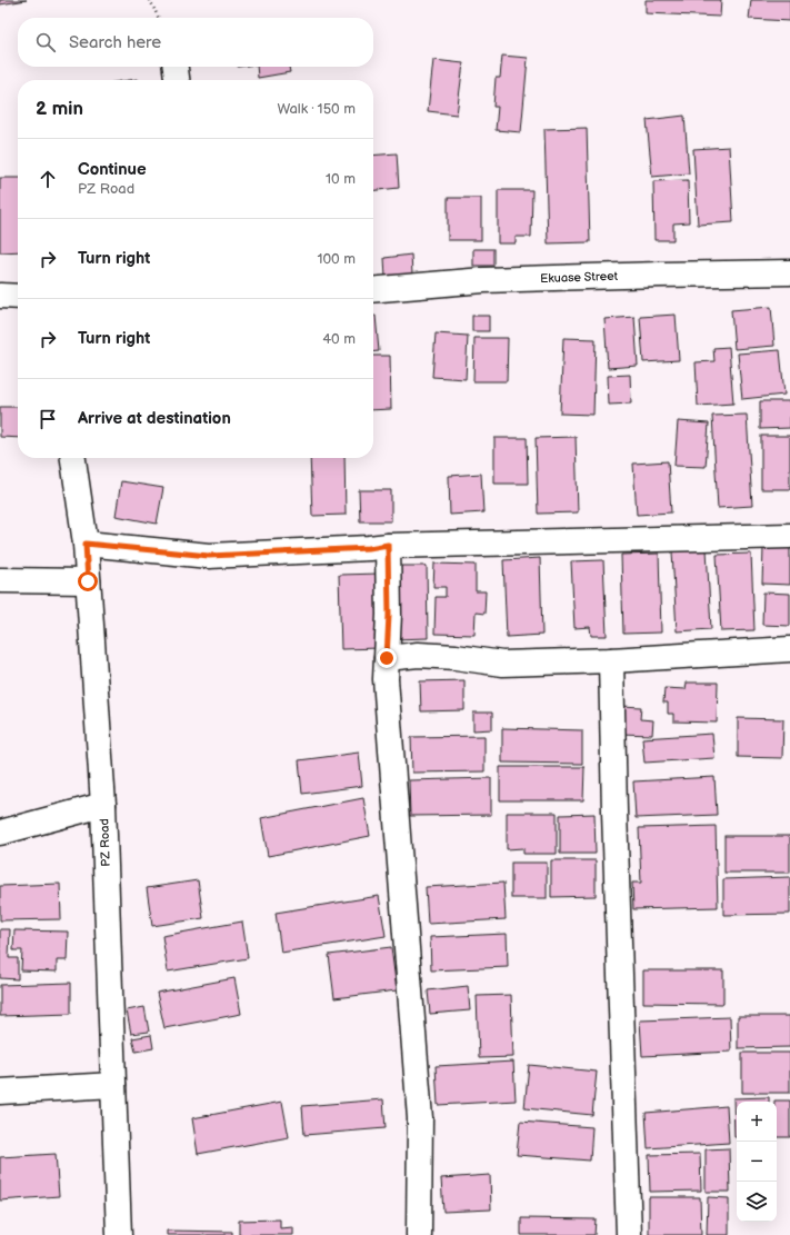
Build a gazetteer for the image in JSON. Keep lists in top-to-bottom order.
{
  "streets": {
    "street": ["Ekuase Street", "PZ Road"]
  },
  "page": {
    "search": "Search here",
    "heading": ["2 min", "Walk · 150 m"],
    "list": [
      ["Continue", "PZ Road", "10 m"],
      ["Turn right", "100 m"],
      ["Turn right", "40 m"],
      "Arrive at destination"
    ],
    "map_buttons": ["+", "−"]
  }
}
